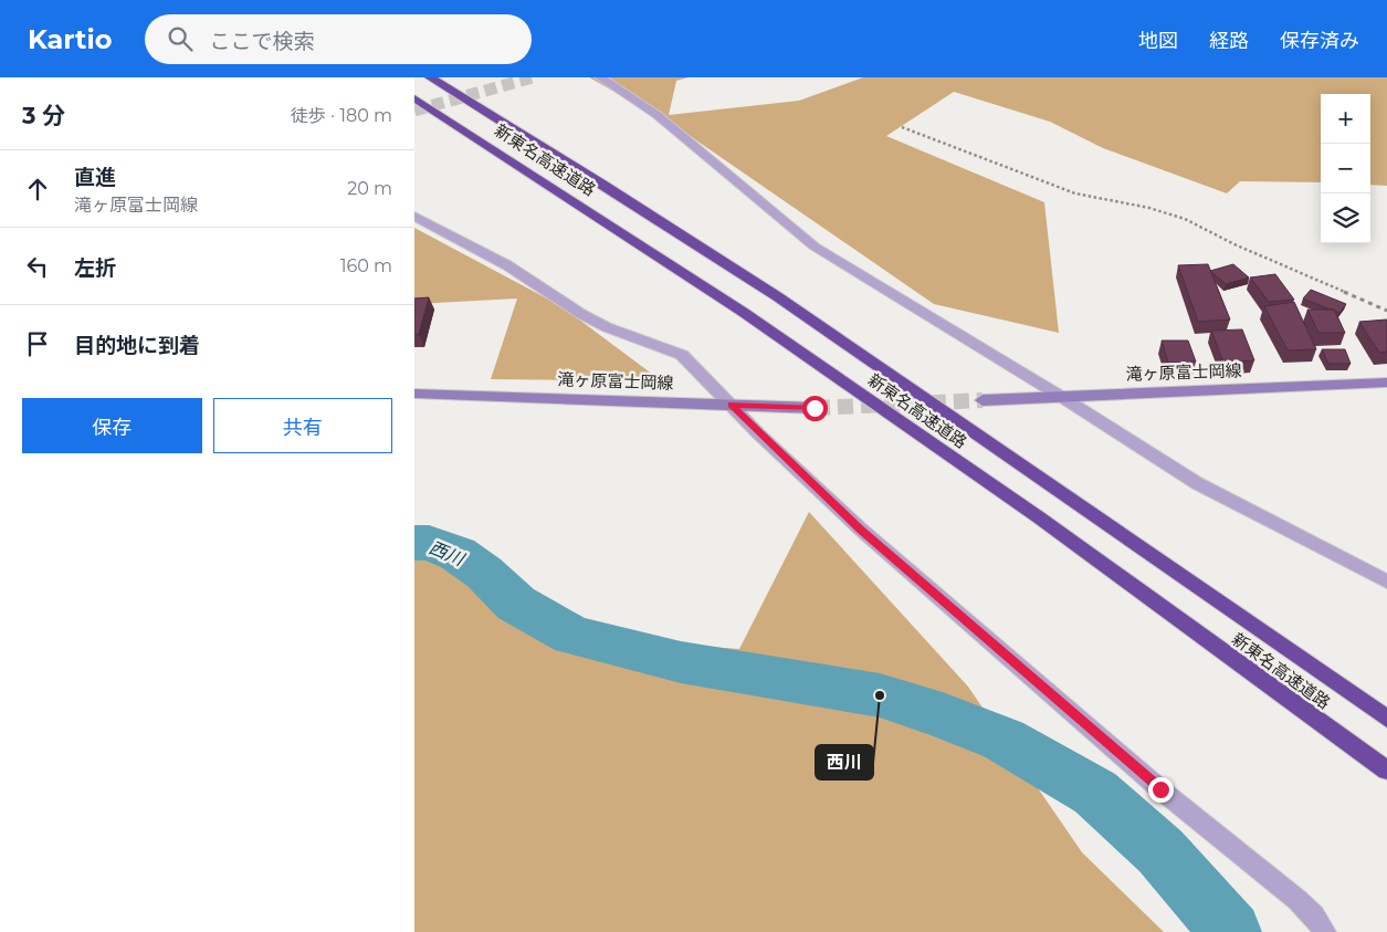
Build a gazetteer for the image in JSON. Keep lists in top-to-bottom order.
{
  "streets": {
    "highway": ["新東名高速道路"],
    "main road": ["滝ヶ原富士岡線"]
  },
  "water": ["西川"],
  "places": ["西川"],
  "page": {
    "header": "Kartio",
    "search": "ここで検索",
    "nav": ["地図", "経路", "保存済み"],
    "heading": ["3 分", "徒歩 · 180 m"],
    "map_buttons": ["+", "−"],
    "list": [
      ["直進", "滝ヶ原富士岡線", "20 m"],
      ["左折", "160 m"],
      "目的地に到着"
    ],
    "buttons": ["保存", "共有"]
  }
}
